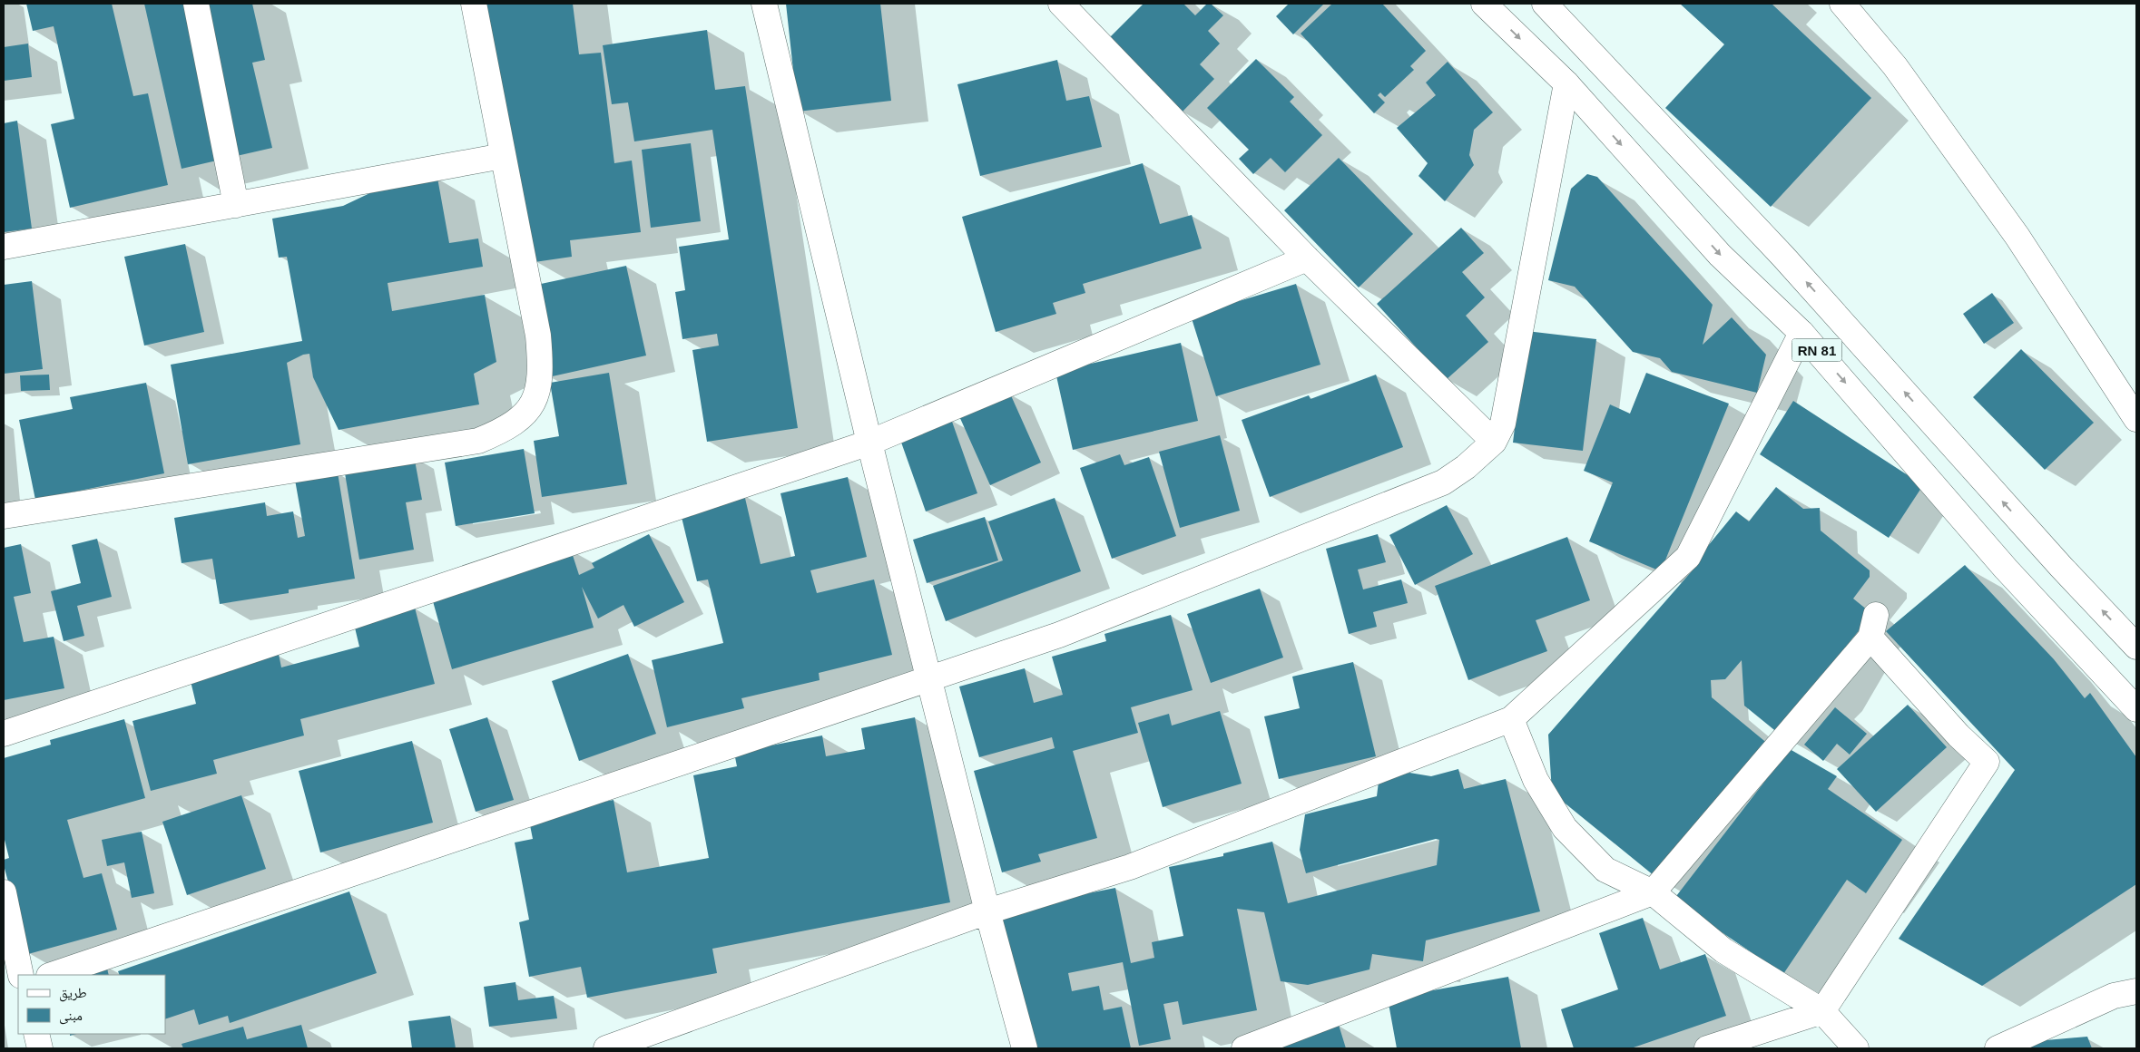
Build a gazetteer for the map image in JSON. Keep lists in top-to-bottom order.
{
  "streets": {
    "main road": ["RN 81"]
  },
  "legend": ["طريق", "مبنى"]
}
